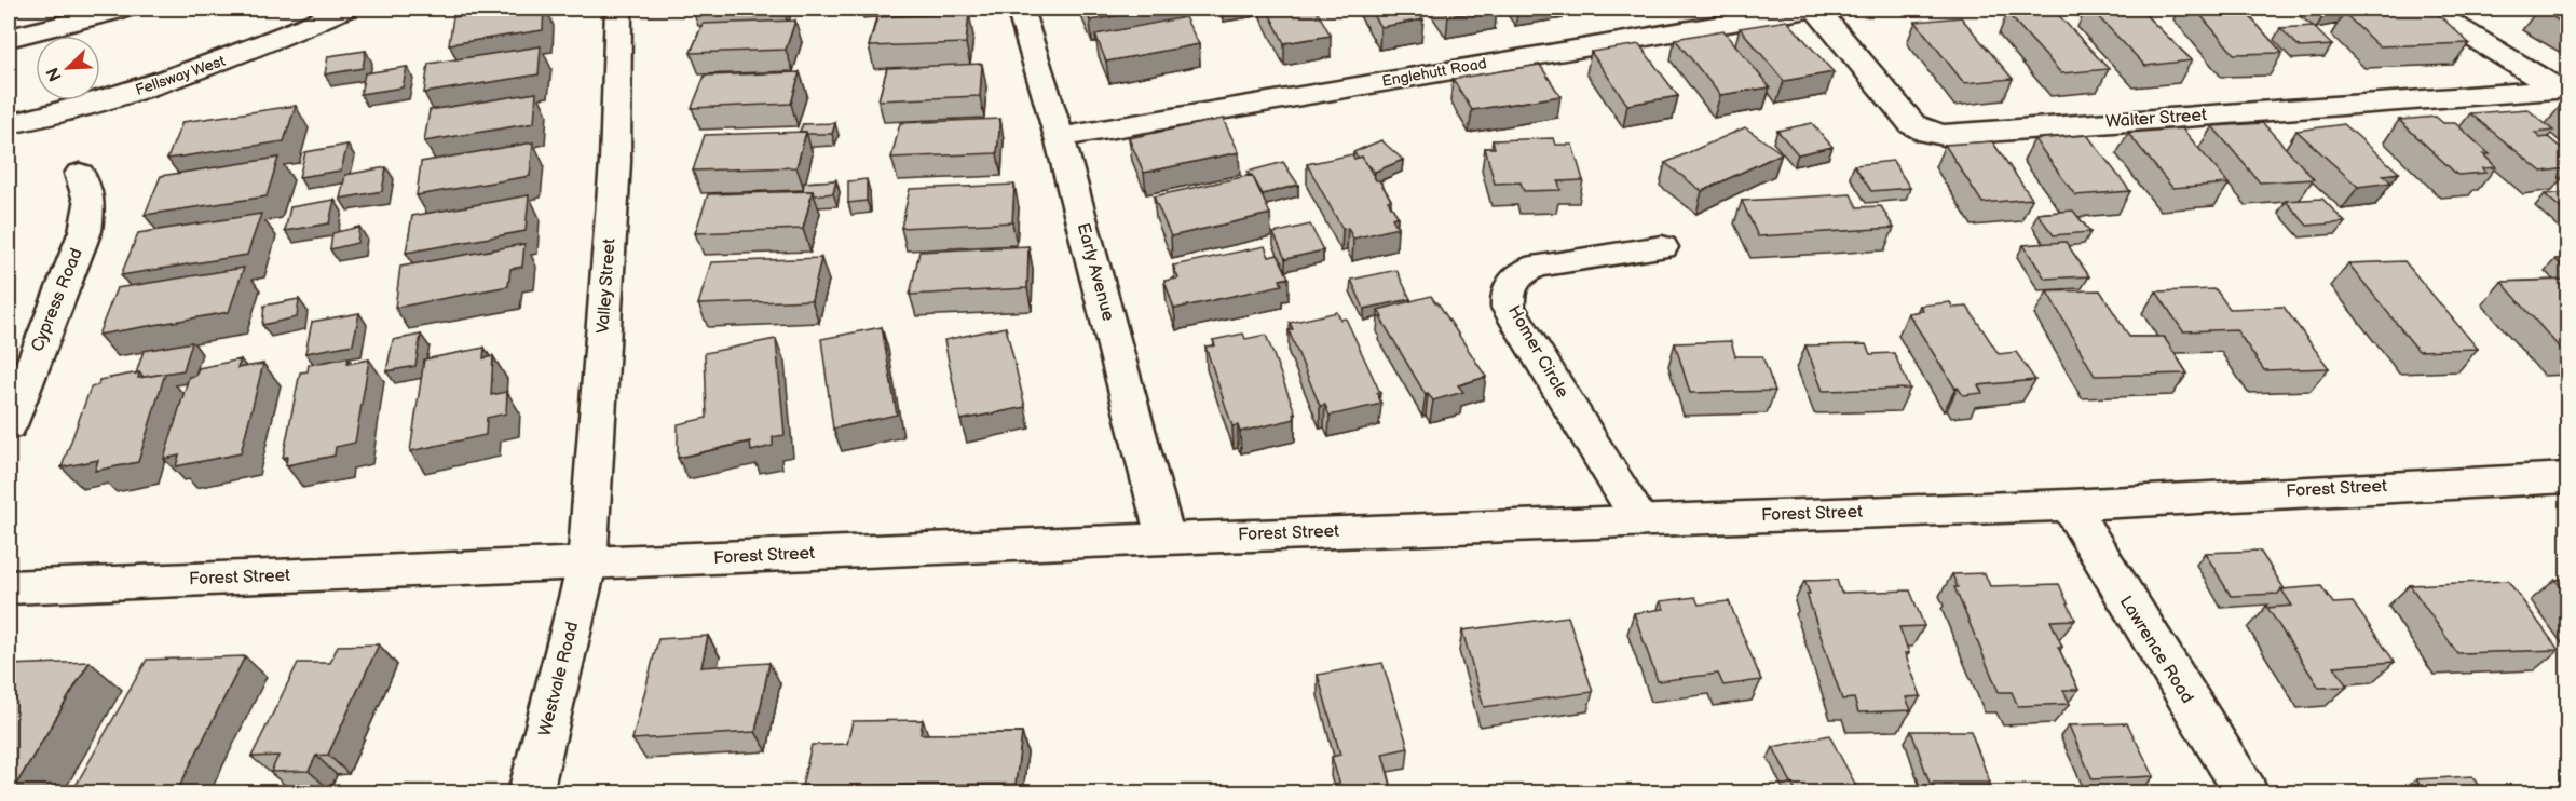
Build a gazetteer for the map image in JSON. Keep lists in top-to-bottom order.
{
  "streets": {
    "main road": [
      "Englehutt Road",
      "Fellsway West",
      "Walter Street",
      "Early Avenue",
      "Valley Street",
      "Cypress Road",
      "Homer Circle",
      "Forest Street",
      "Lawrence Road",
      "Westvale Road"
    ]
  },
  "crossings": [
    ["Englehutt Road", "Early Avenue"],
    ["Early Avenue", "Forest Street"],
    ["Valley Street", "Forest Street"],
    ["Valley Street", "Westvale Road"],
    ["Homer Circle", "Forest Street"],
    ["Forest Street", "Lawrence Road"],
    ["Forest Street", "Westvale Road"]
  ],
  "north": "bottom left"
}
